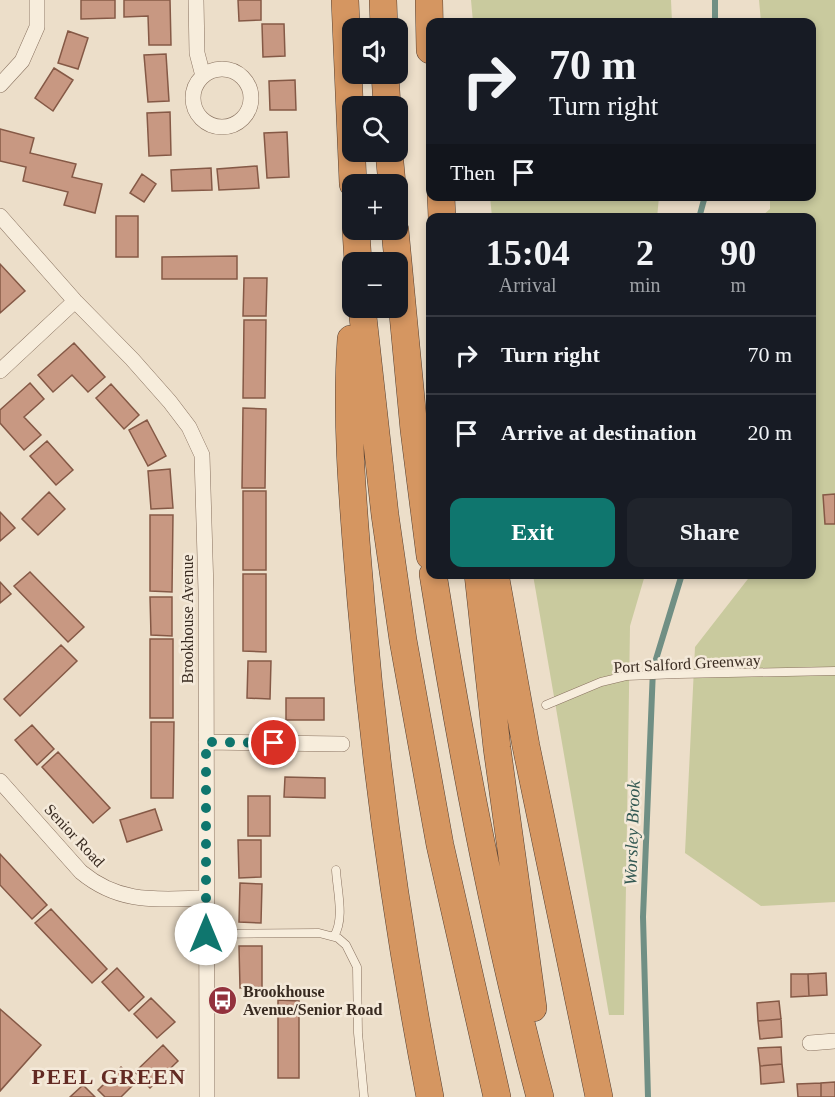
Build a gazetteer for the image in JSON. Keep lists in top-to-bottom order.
{
  "streets": {
    "street": ["Brookhouse Avenue", "Senior Road"],
    "lane": ["Port Salford Greenway"]
  },
  "crossings": [
    ["Brookhouse Avenue", "Senior Road"]
  ],
  "districts": ["PEEL GREEN"],
  "water": ["Worsley Brook"],
  "places": {
    "bus stop": ["Brookhouse Avenue/Senior Road"]
  },
  "page": {
    "map_buttons": ["+", "−"],
    "turn": ["70 m", "Turn right"],
    "then": "Then",
    "eta": [
      "15:04",
      "Arrival",
      "2",
      "min",
      "90",
      "m"
    ],
    "list": [
      {
        "name": "Turn right",
        "value": "70 m"
      },
      {
        "name": "Arrive at destination",
        "value": "20 m"
      }
    ],
    "buttons": ["Exit", "Share"]
  }
}
